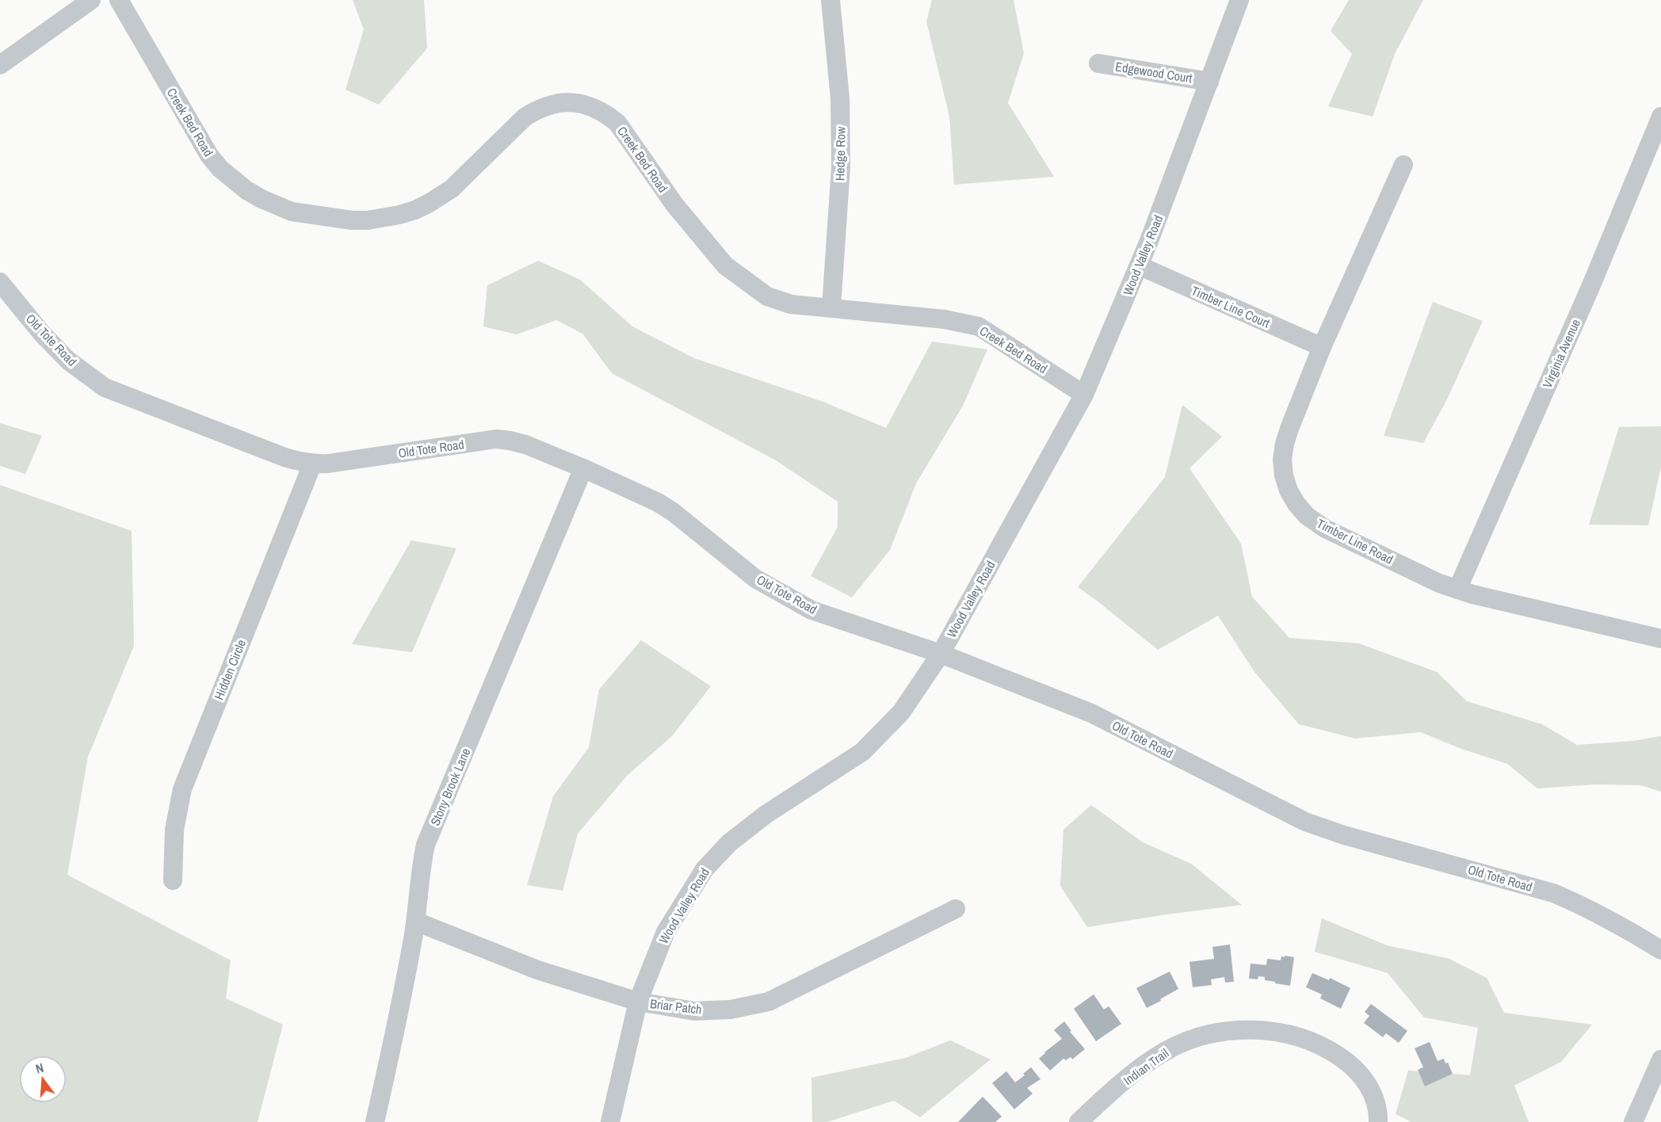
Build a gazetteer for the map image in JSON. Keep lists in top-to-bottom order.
{
  "streets": {
    "street": [
      "Edgewood Court",
      "Creek Bed Road",
      "Hedge Row",
      "Wood Valley Road",
      "Timber Line Court",
      "Old Tote Road",
      "Virginia Avenue",
      "Timber Line Road",
      "Hidden Circle",
      "Stony Brook Lane",
      "Briar Patch",
      "Indian Trail"
    ]
  },
  "crossings": [
    ["Edgewood Court", "Wood Valley Road"],
    ["Creek Bed Road", "Hedge Row"],
    ["Creek Bed Road", "Wood Valley Road"],
    ["Wood Valley Road", "Timber Line Court"],
    ["Wood Valley Road", "Old Tote Road"],
    ["Wood Valley Road", "Briar Patch"],
    ["Timber Line Court", "Timber Line Road"],
    ["Old Tote Road", "Hidden Circle"],
    ["Old Tote Road", "Stony Brook Lane"],
    ["Virginia Avenue", "Timber Line Road"],
    ["Stony Brook Lane", "Briar Patch"]
  ],
  "north": "top"
}
